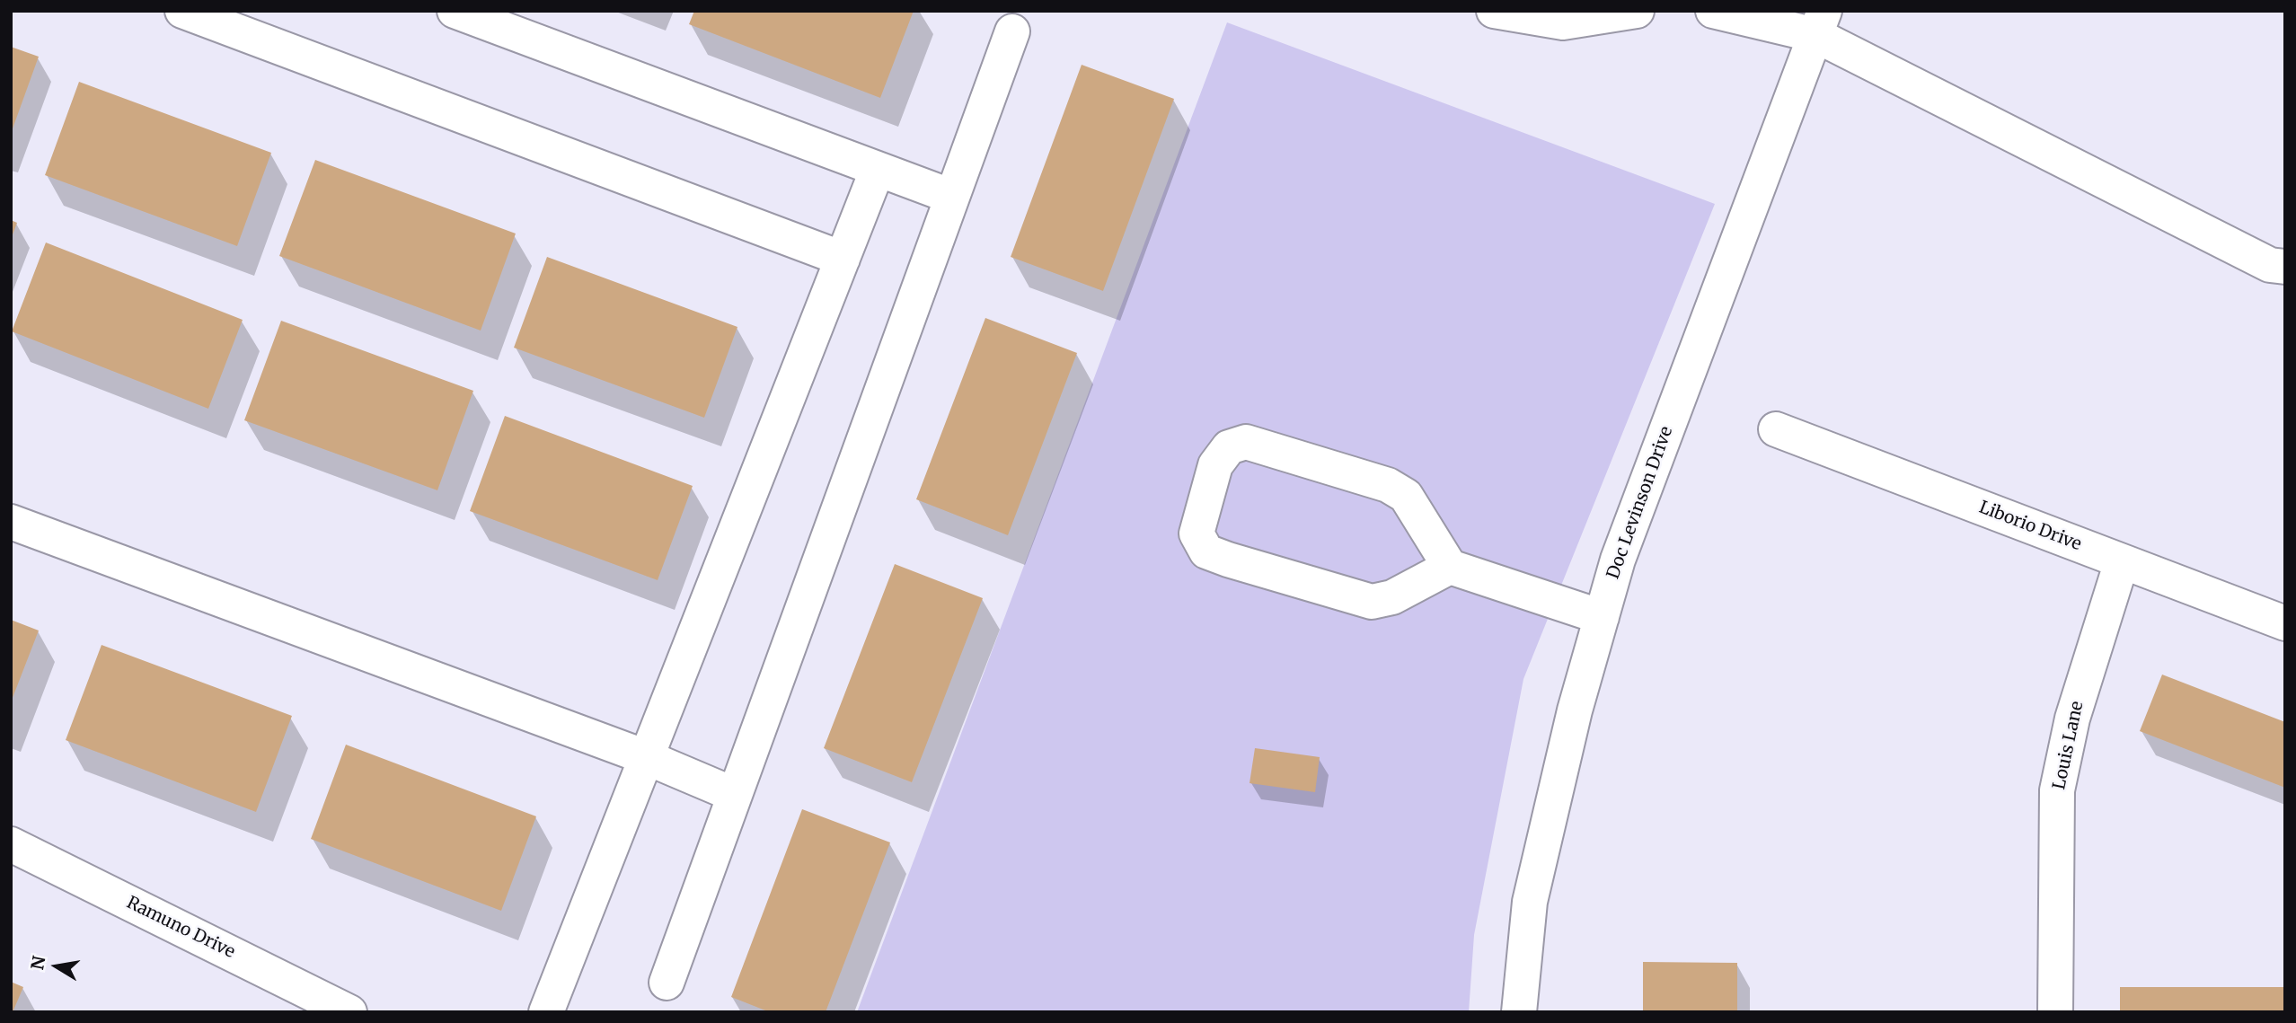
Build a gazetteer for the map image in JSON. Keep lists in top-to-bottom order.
{
  "streets": {
    "street": [
      "Doc Levinson Drive",
      "Liborio Drive",
      "Louis Lane",
      "Ramuno Drive"
    ]
  },
  "crossings": [
    ["Liborio Drive", "Louis Lane"]
  ],
  "north": "left"
}
